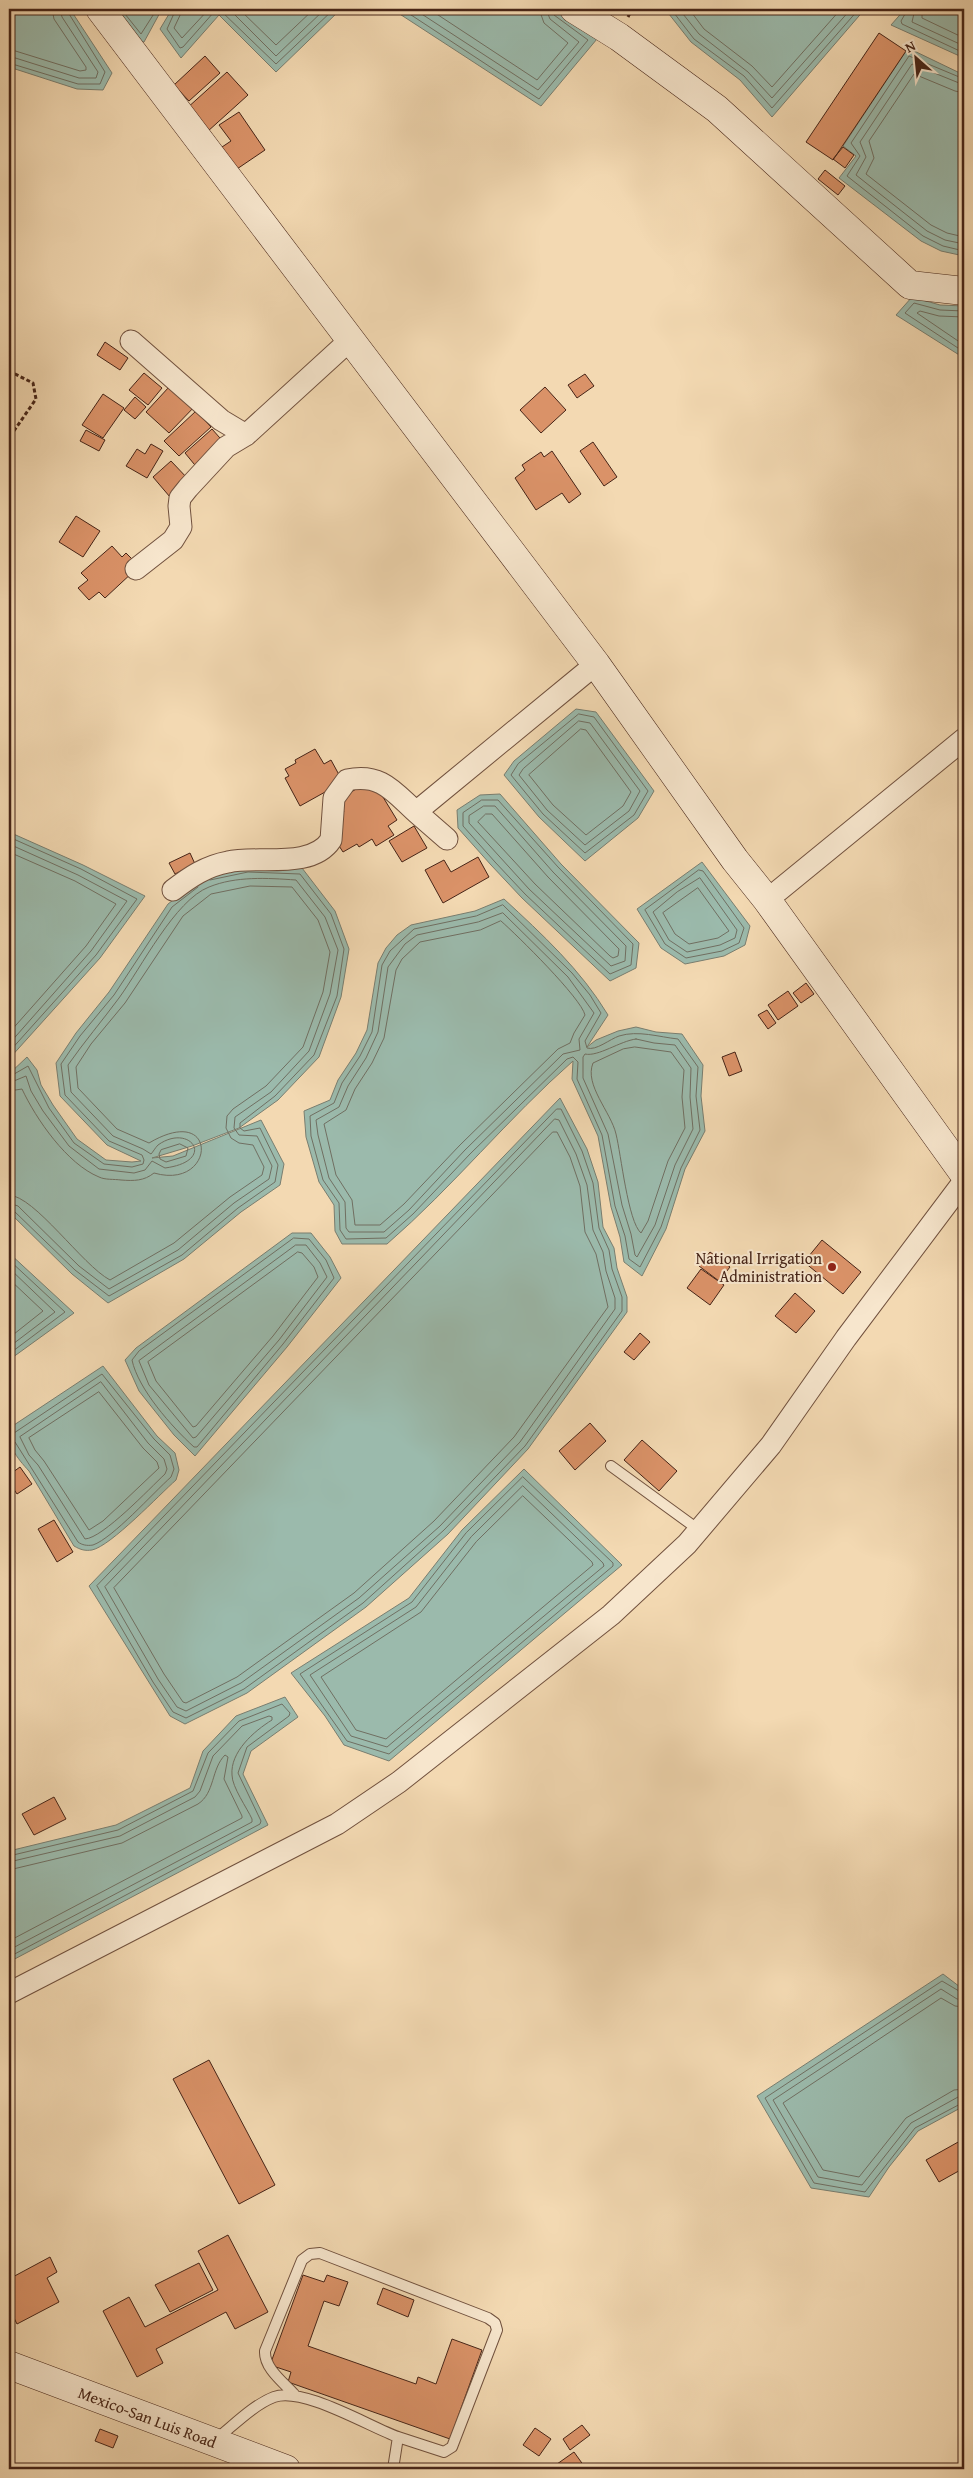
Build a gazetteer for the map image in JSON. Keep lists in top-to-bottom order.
{
  "streets": {
    "street": ["Mexico-San Luis Road"]
  },
  "places": ["National Irrigation Administration"],
  "north": "top left"
}
